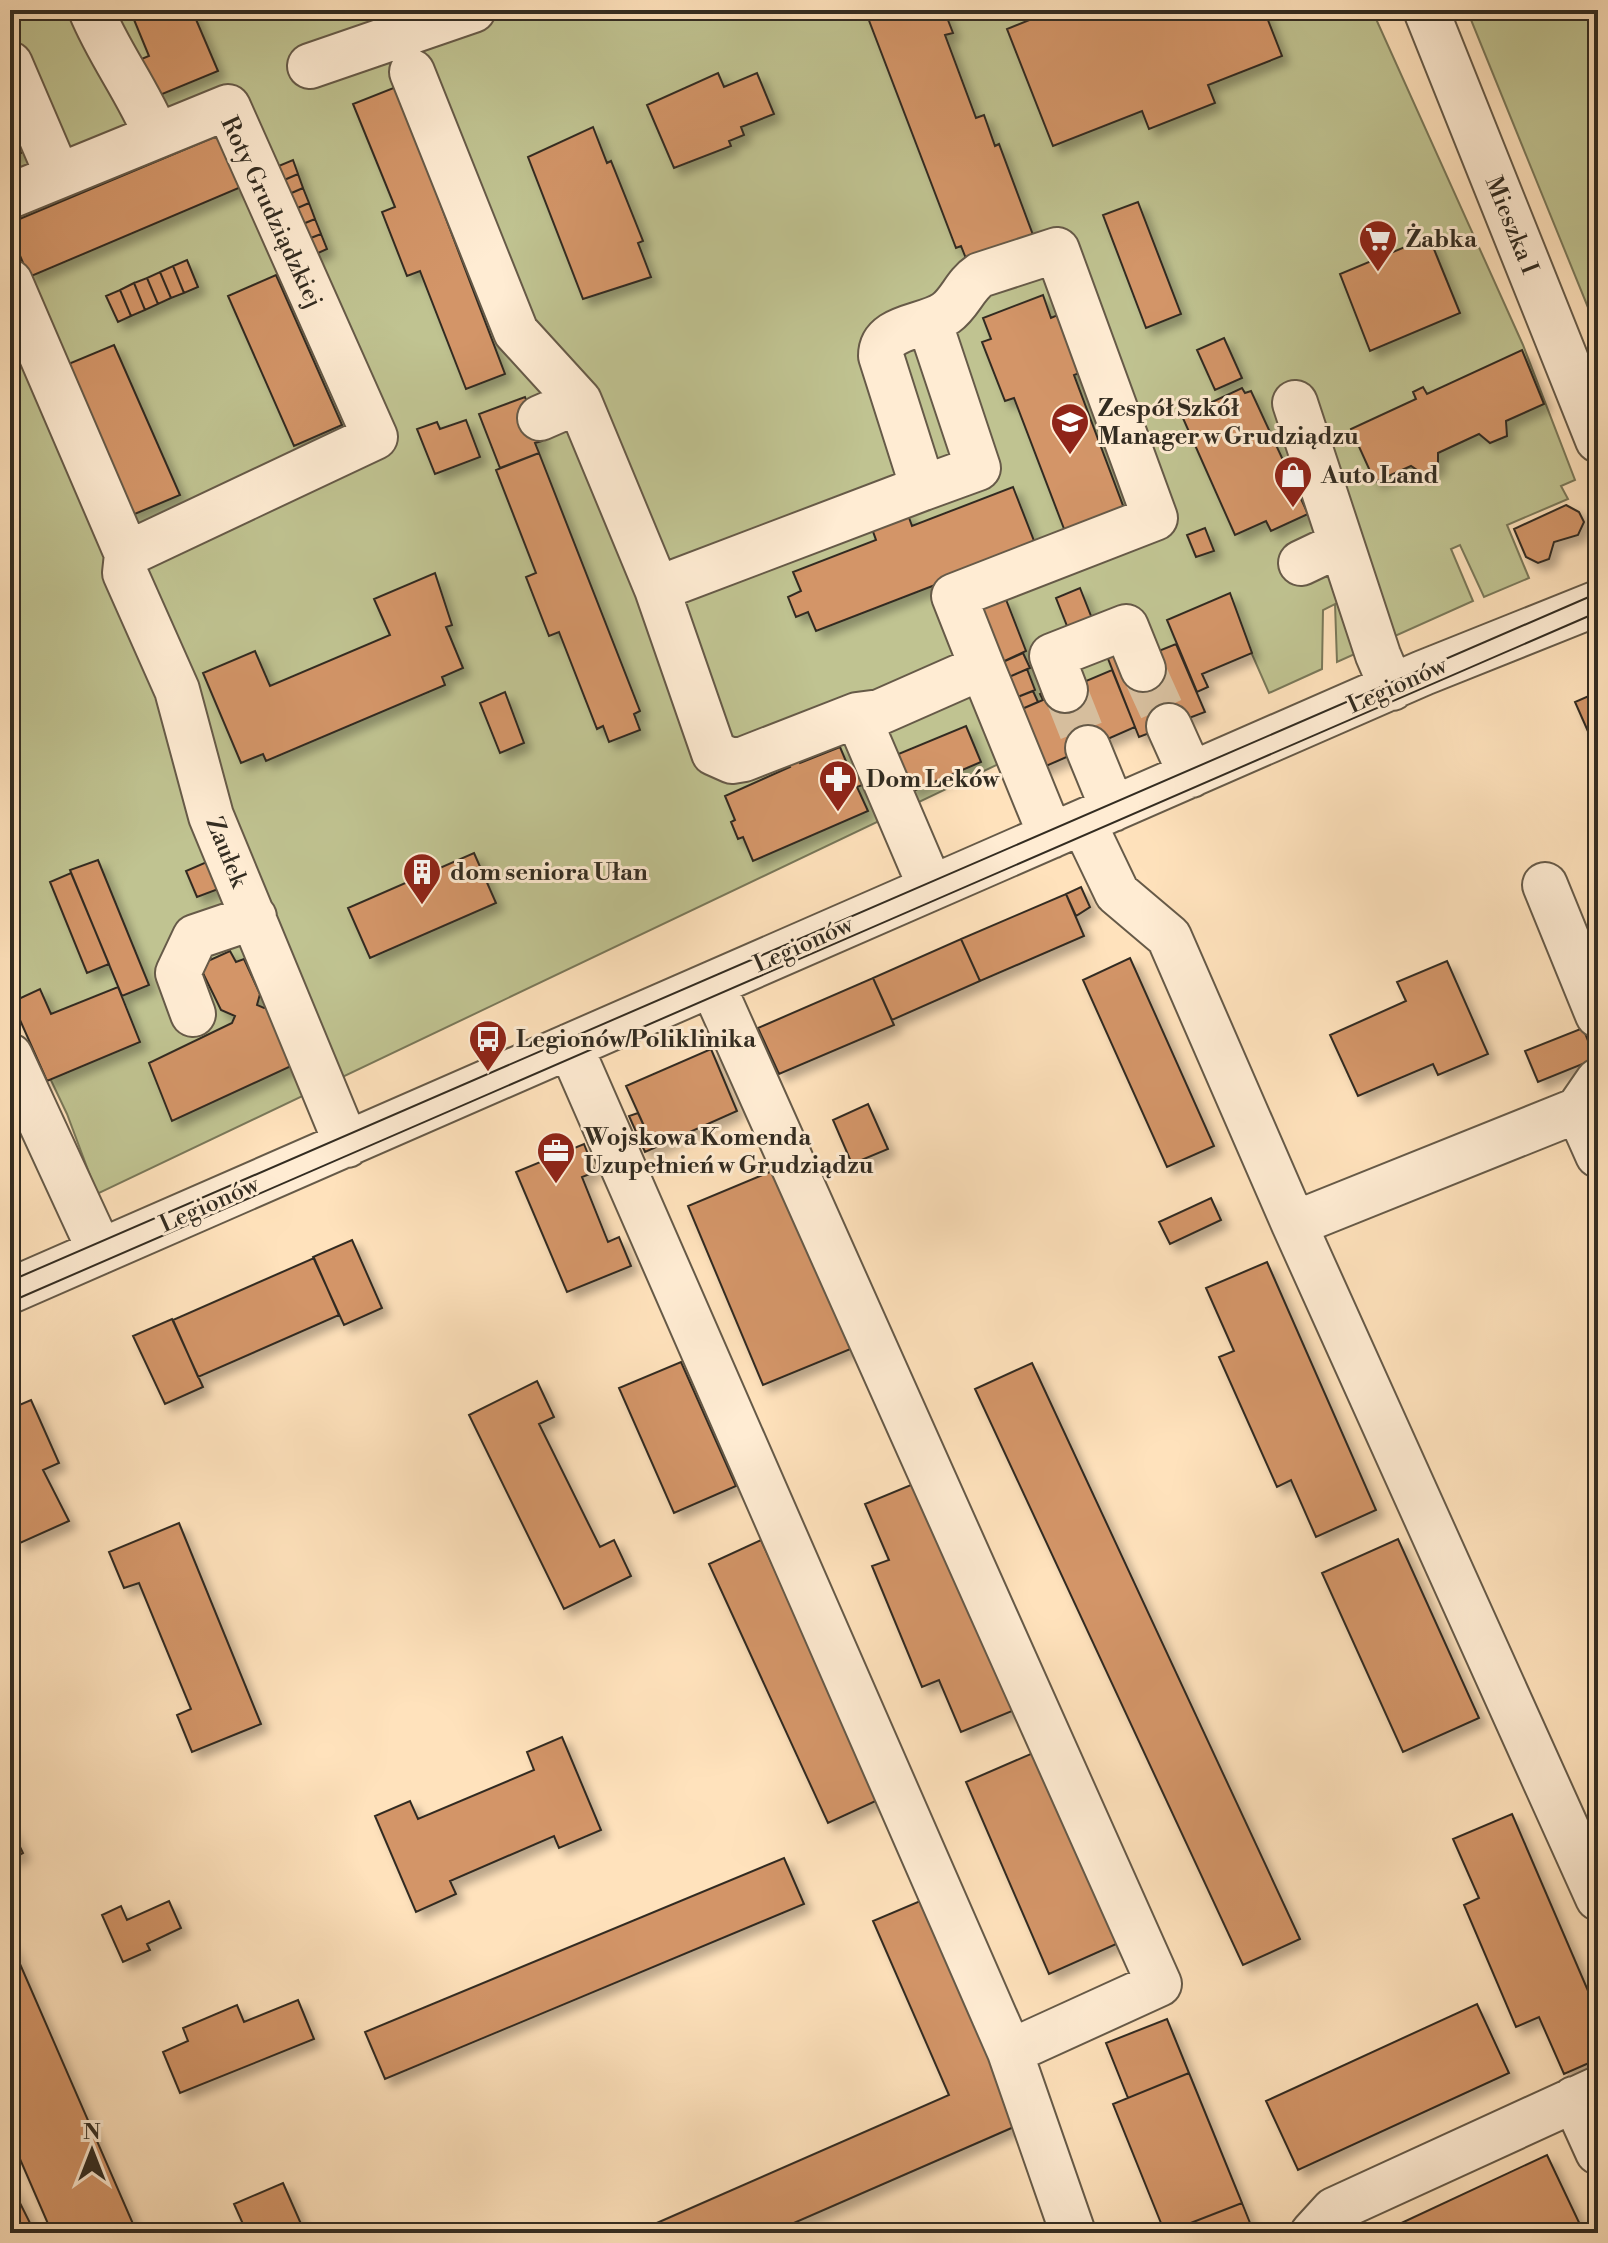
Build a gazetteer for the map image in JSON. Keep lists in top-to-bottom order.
{
  "streets": {
    "street": [
      "Roty Grudziądzkiej",
      "Mieszka I",
      "Legionów",
      "Zaułek"
    ]
  },
  "crossings": [
    ["Roty Grudziądzkiej", "Zaułek"],
    ["Legionów", "Zaułek"]
  ],
  "places": {
    "supermarket": ["Żabka"],
    "school or university": ["Zespół Szkół Manager w Grudziądzu"],
    "shop": ["Auto Land"],
    "pharmacy": ["Dom Leków"],
    "building": ["dom seniora Ułan"],
    "bus stop": ["Legionów/Poliklinika"],
    "office": ["Wojskowa Komenda Uzupełnień w Grudziądzu"]
  },
  "north": "top"
}
